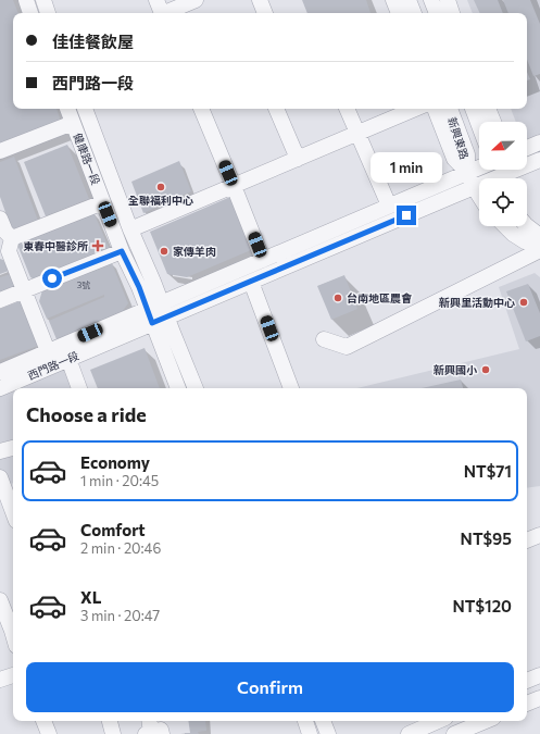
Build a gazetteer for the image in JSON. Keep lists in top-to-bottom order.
{
  "streets": {
    "street": ["新興東路", "健康路一段", "西門路一段"]
  },
  "crossings": [
    ["新興東路", "西門路一段"],
    ["健康路一段", "西門路一段"]
  ],
  "places": {
    "other": [
      "全聯福利中心",
      "家傳羊肉",
      "台南地區農會",
      "新興里活動中心",
      "新興國小"
    ],
    "health": ["東春中醫診所"]
  },
  "house_numbers": ["3號"],
  "north": "left",
  "page": {
    "banner": ["佳佳餐飲屋", "西門路一段"],
    "bubble": "1 min",
    "heading": "Choose a ride",
    "list": [
      {
        "name": "Economy",
        "note": "1 min · 20:45",
        "value": "NT$71"
      },
      {
        "name": "Comfort",
        "note": "2 min · 20:46",
        "value": "NT$95"
      },
      {
        "name": "XL",
        "note": "3 min · 20:47",
        "value": "NT$120"
      }
    ],
    "buttons": "Confirm"
  }
}
